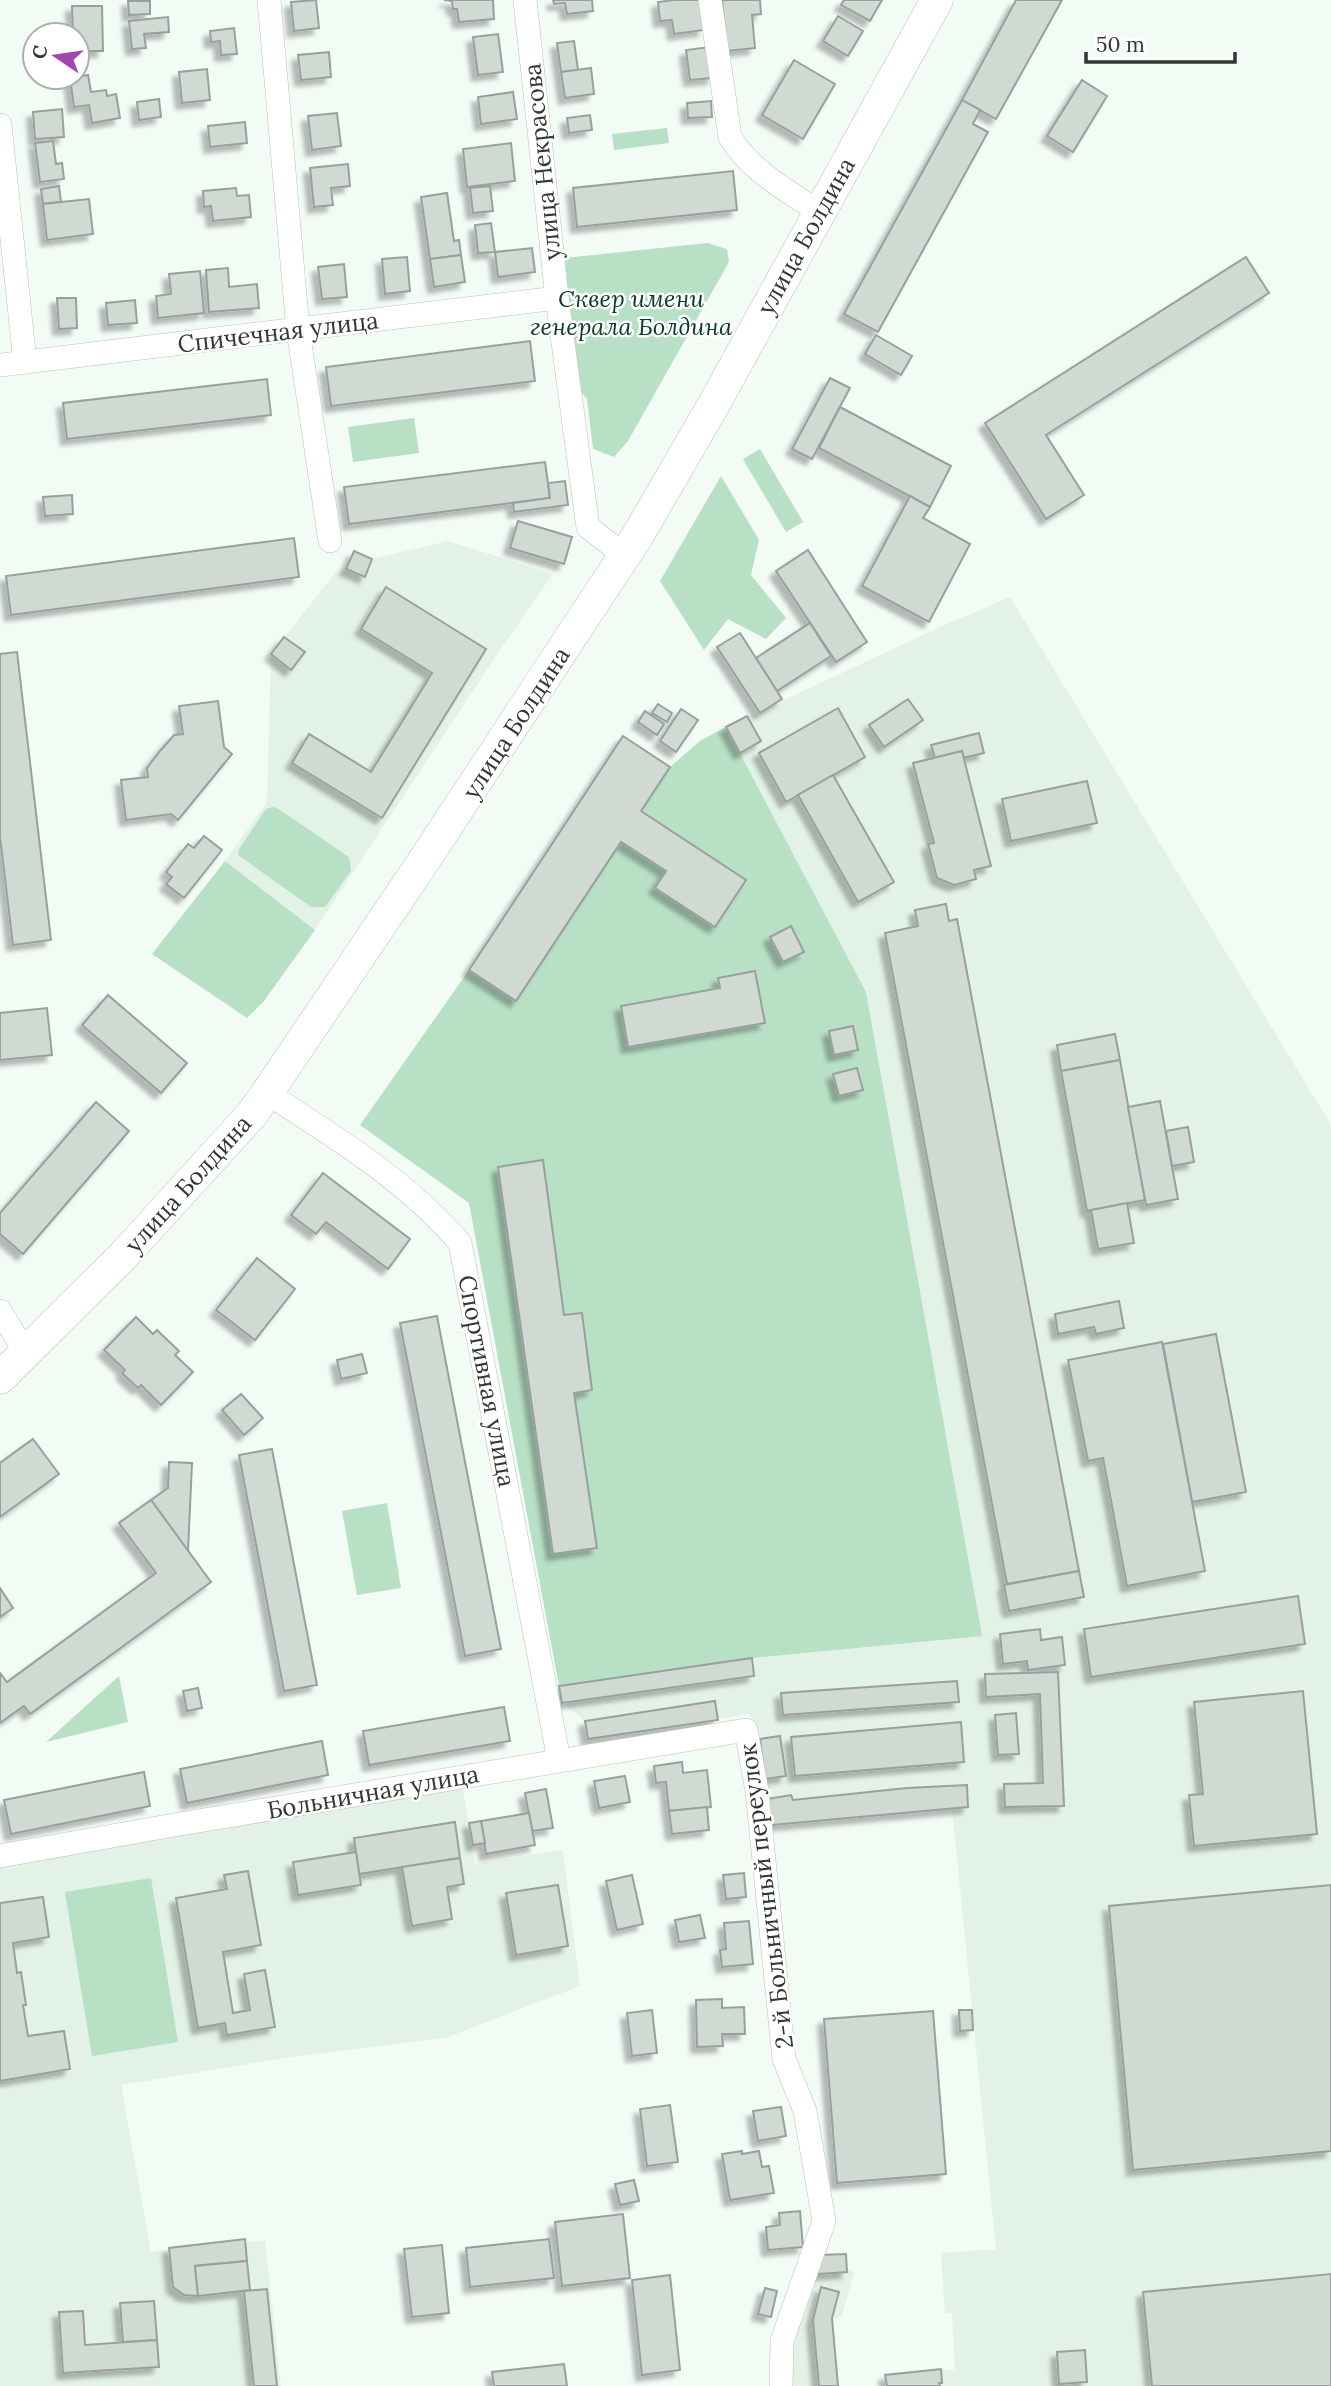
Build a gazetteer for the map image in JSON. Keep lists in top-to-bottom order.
{
  "streets": {
    "main road": ["улица Болдина"],
    "street": [
      "улица Некрасова",
      "Спичечная улица",
      "Спортивная улица",
      "Больничная улица",
      "2-й Больничный переулок"
    ]
  },
  "crossings": [
    ["улица Некрасова", "улица Болдина"],
    ["улица Некрасова", "Спичечная улица"],
    ["улица Болдина", "Спортивная улица"],
    ["Спортивная улица", "Больничная улица"],
    ["Больничная улица", "2-й Больничный переулок"]
  ],
  "parks": ["Сквер имени генерала Болдина"],
  "scale_bar": "50 m",
  "north": "left"
}
